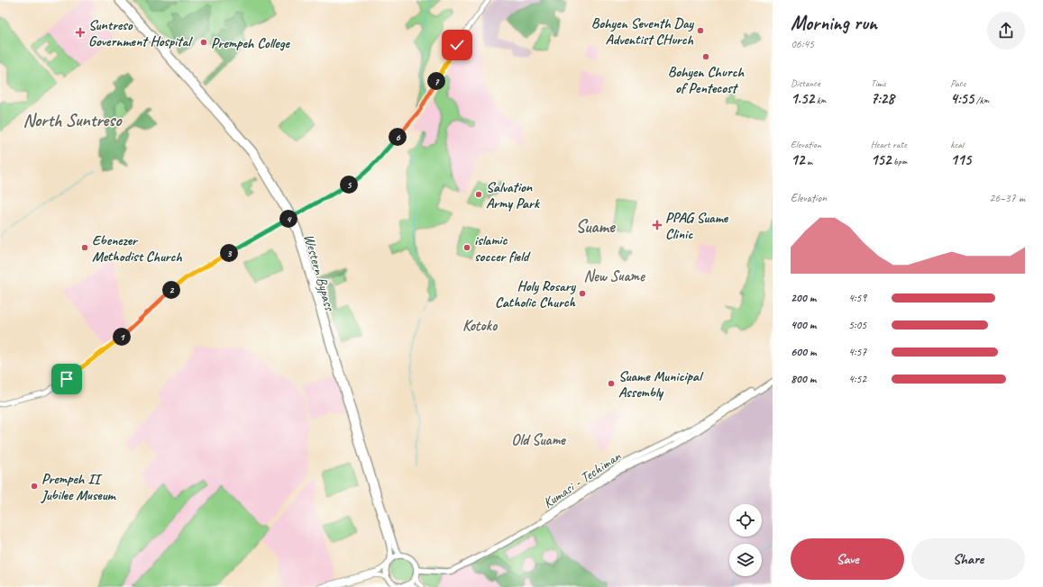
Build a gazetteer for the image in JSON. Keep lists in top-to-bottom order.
{
  "streets": {
    "highway": ["Western Bypass", "Kumasi - Techiman"]
  },
  "districts": [
    "North Suntreso",
    "Suame",
    "New Suame",
    "Kotoko",
    "Old Suame"
  ],
  "places": {
    "other": [
      "Bohyen Seventh Day Adventist CHurch",
      "Prempeh College",
      "Bohyen Church of Pentecost",
      "Salvation Army Park",
      "Ebenezer Methodist Church",
      "islamic soccer field",
      "Holy Rosary Catholic Church",
      "Suame Municipal Assembly",
      "Prempeh II Jubilee Museum"
    ],
    "health": ["Suntreso Government Hospital", "PPAG Suame Clinic"]
  },
  "page": {
    "heading": ["Morning run", "06:45"],
    "stats": [
      ["Distance", "1.52 km"],
      ["Time", "7:28"],
      ["Pace", "4:55 /km"],
      ["Elevation", "12 m"],
      ["Heart rate", "152 bpm"],
      ["kcal", "115"]
    ],
    "pins": [
      "7",
      "6",
      "5",
      "4",
      "3",
      "2",
      "1"
    ],
    "chart": ["Elevation", "26–37 m"],
    "list": [
      {
        "name": "200 m",
        "note": "4:59"
      },
      {
        "name": "400 m",
        "note": "5:05"
      },
      {
        "name": "600 m",
        "note": "4:57"
      },
      {
        "name": "800 m",
        "note": "4:52"
      }
    ],
    "buttons": ["Save", "Share"]
  }
}
